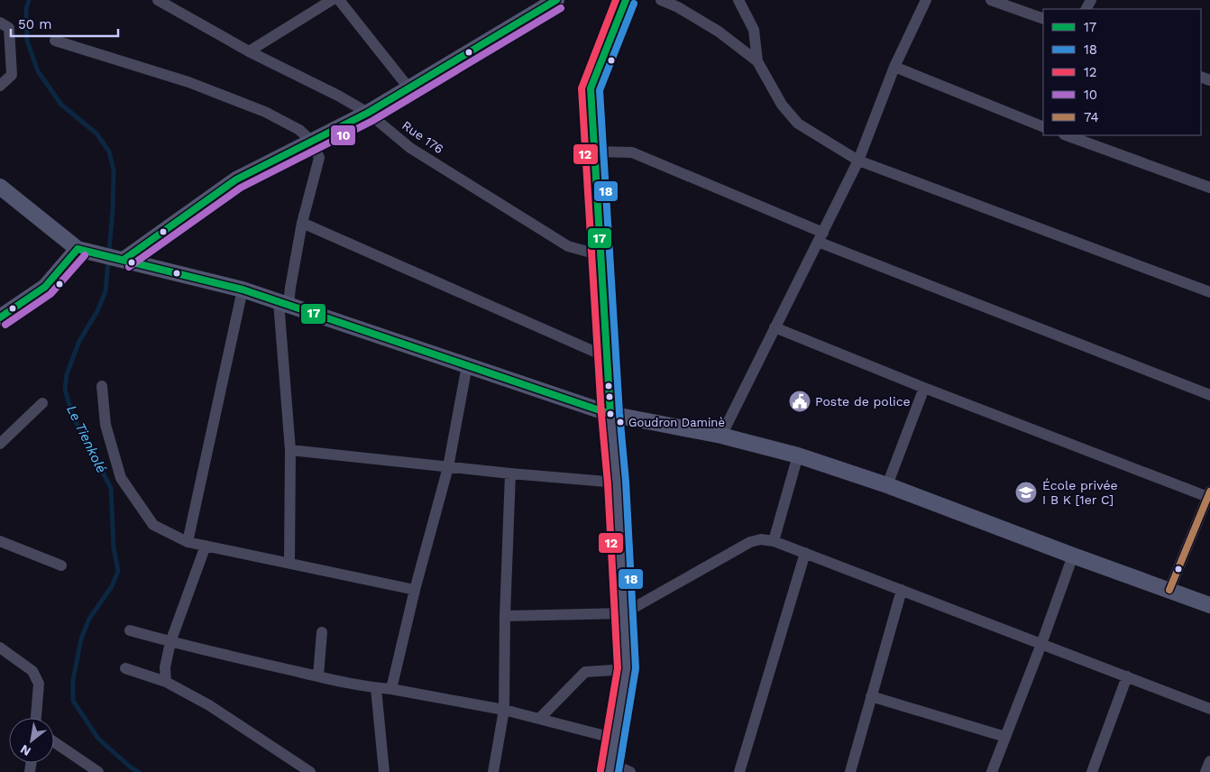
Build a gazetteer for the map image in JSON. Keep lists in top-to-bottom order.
{
  "streets": {
    "street": ["Rue 176"]
  },
  "water": ["Le Tienkolé"],
  "places": {
    "public building": ["Poste de police"],
    "other": ["Goudron Daminè"],
    "school or university": ["École privée I B K [1er C]"]
  },
  "lines": [
    "transit line 17",
    "transit line 12",
    "transit line 18",
    "transit line 10",
    "transit line 74"
  ],
  "legend": [
    "17",
    "18",
    "12",
    "10",
    "74"
  ],
  "scale_bar": "50 m",
  "north": "bottom left"
}
